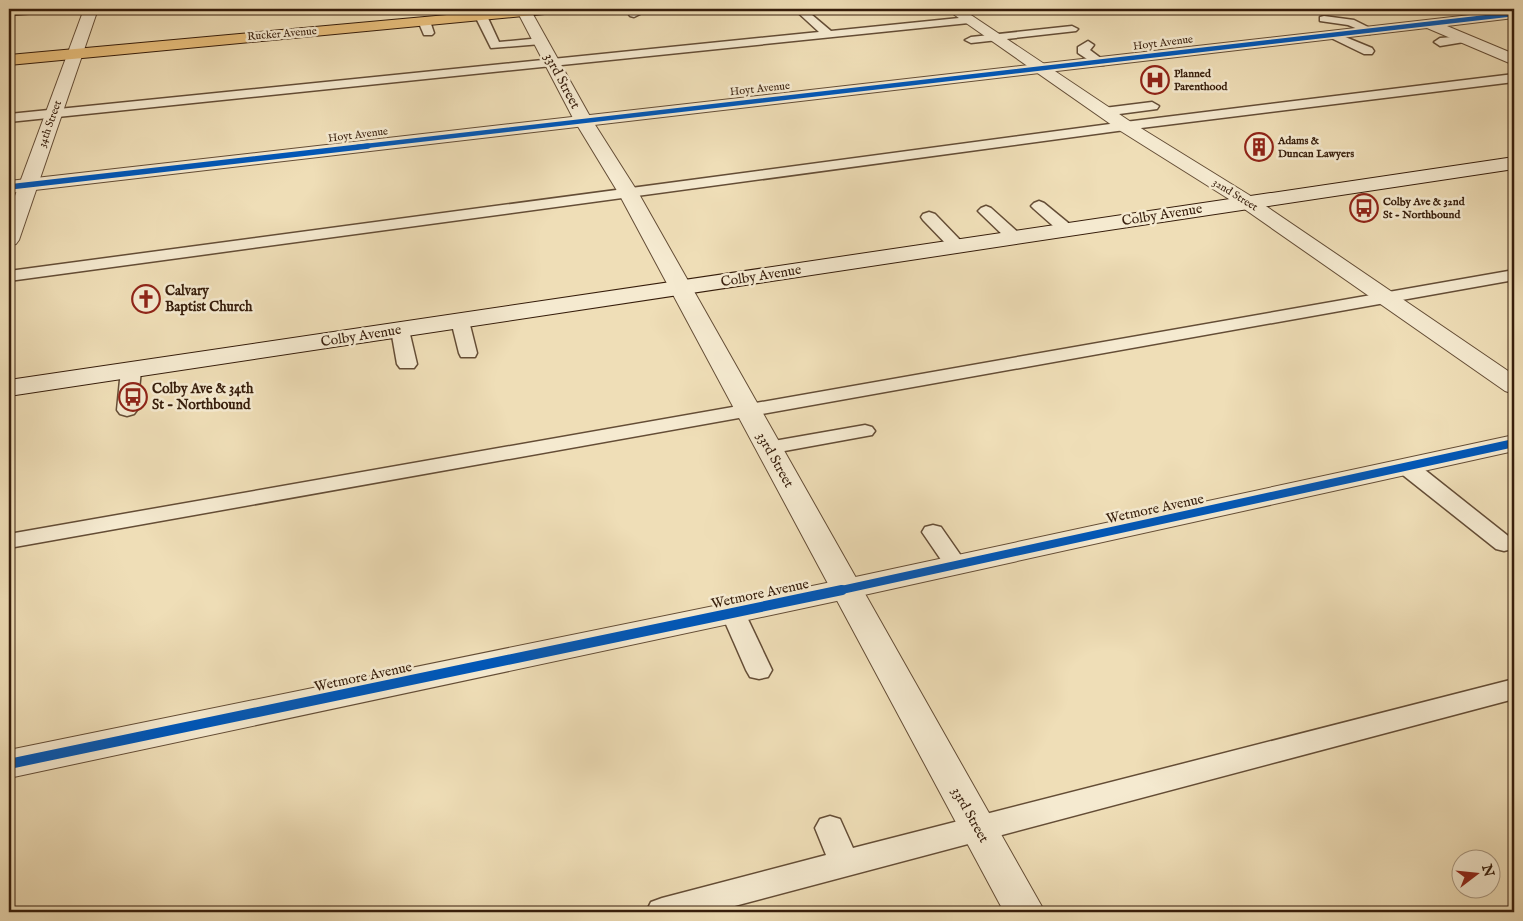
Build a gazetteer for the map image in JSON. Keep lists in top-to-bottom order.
{
  "streets": {
    "main road": ["Rucker Avenue"],
    "street": [
      "Hoyt Avenue",
      "33rd Street",
      "34th Street",
      "32nd Street",
      "Colby Avenue",
      "Wetmore Avenue"
    ]
  },
  "crossings": [
    ["Rucker Avenue", "33rd Street"],
    ["Rucker Avenue", "34th Street"],
    ["Hoyt Avenue", "33rd Street"],
    ["Hoyt Avenue", "34th Street"],
    ["Hoyt Avenue", "32nd Street"],
    ["33rd Street", "Colby Avenue"],
    ["33rd Street", "Wetmore Avenue"],
    ["32nd Street", "Colby Avenue"]
  ],
  "places": {
    "hospital": ["Planned Parenthood"],
    "building": ["Adams & Duncan Lawyers"],
    "bus stop": ["Colby Ave & 32nd St - Northbound", "Colby Ave & 34th St - Northbound"],
    "church": ["Calvary Baptist Church"]
  },
  "north": "right"
}
